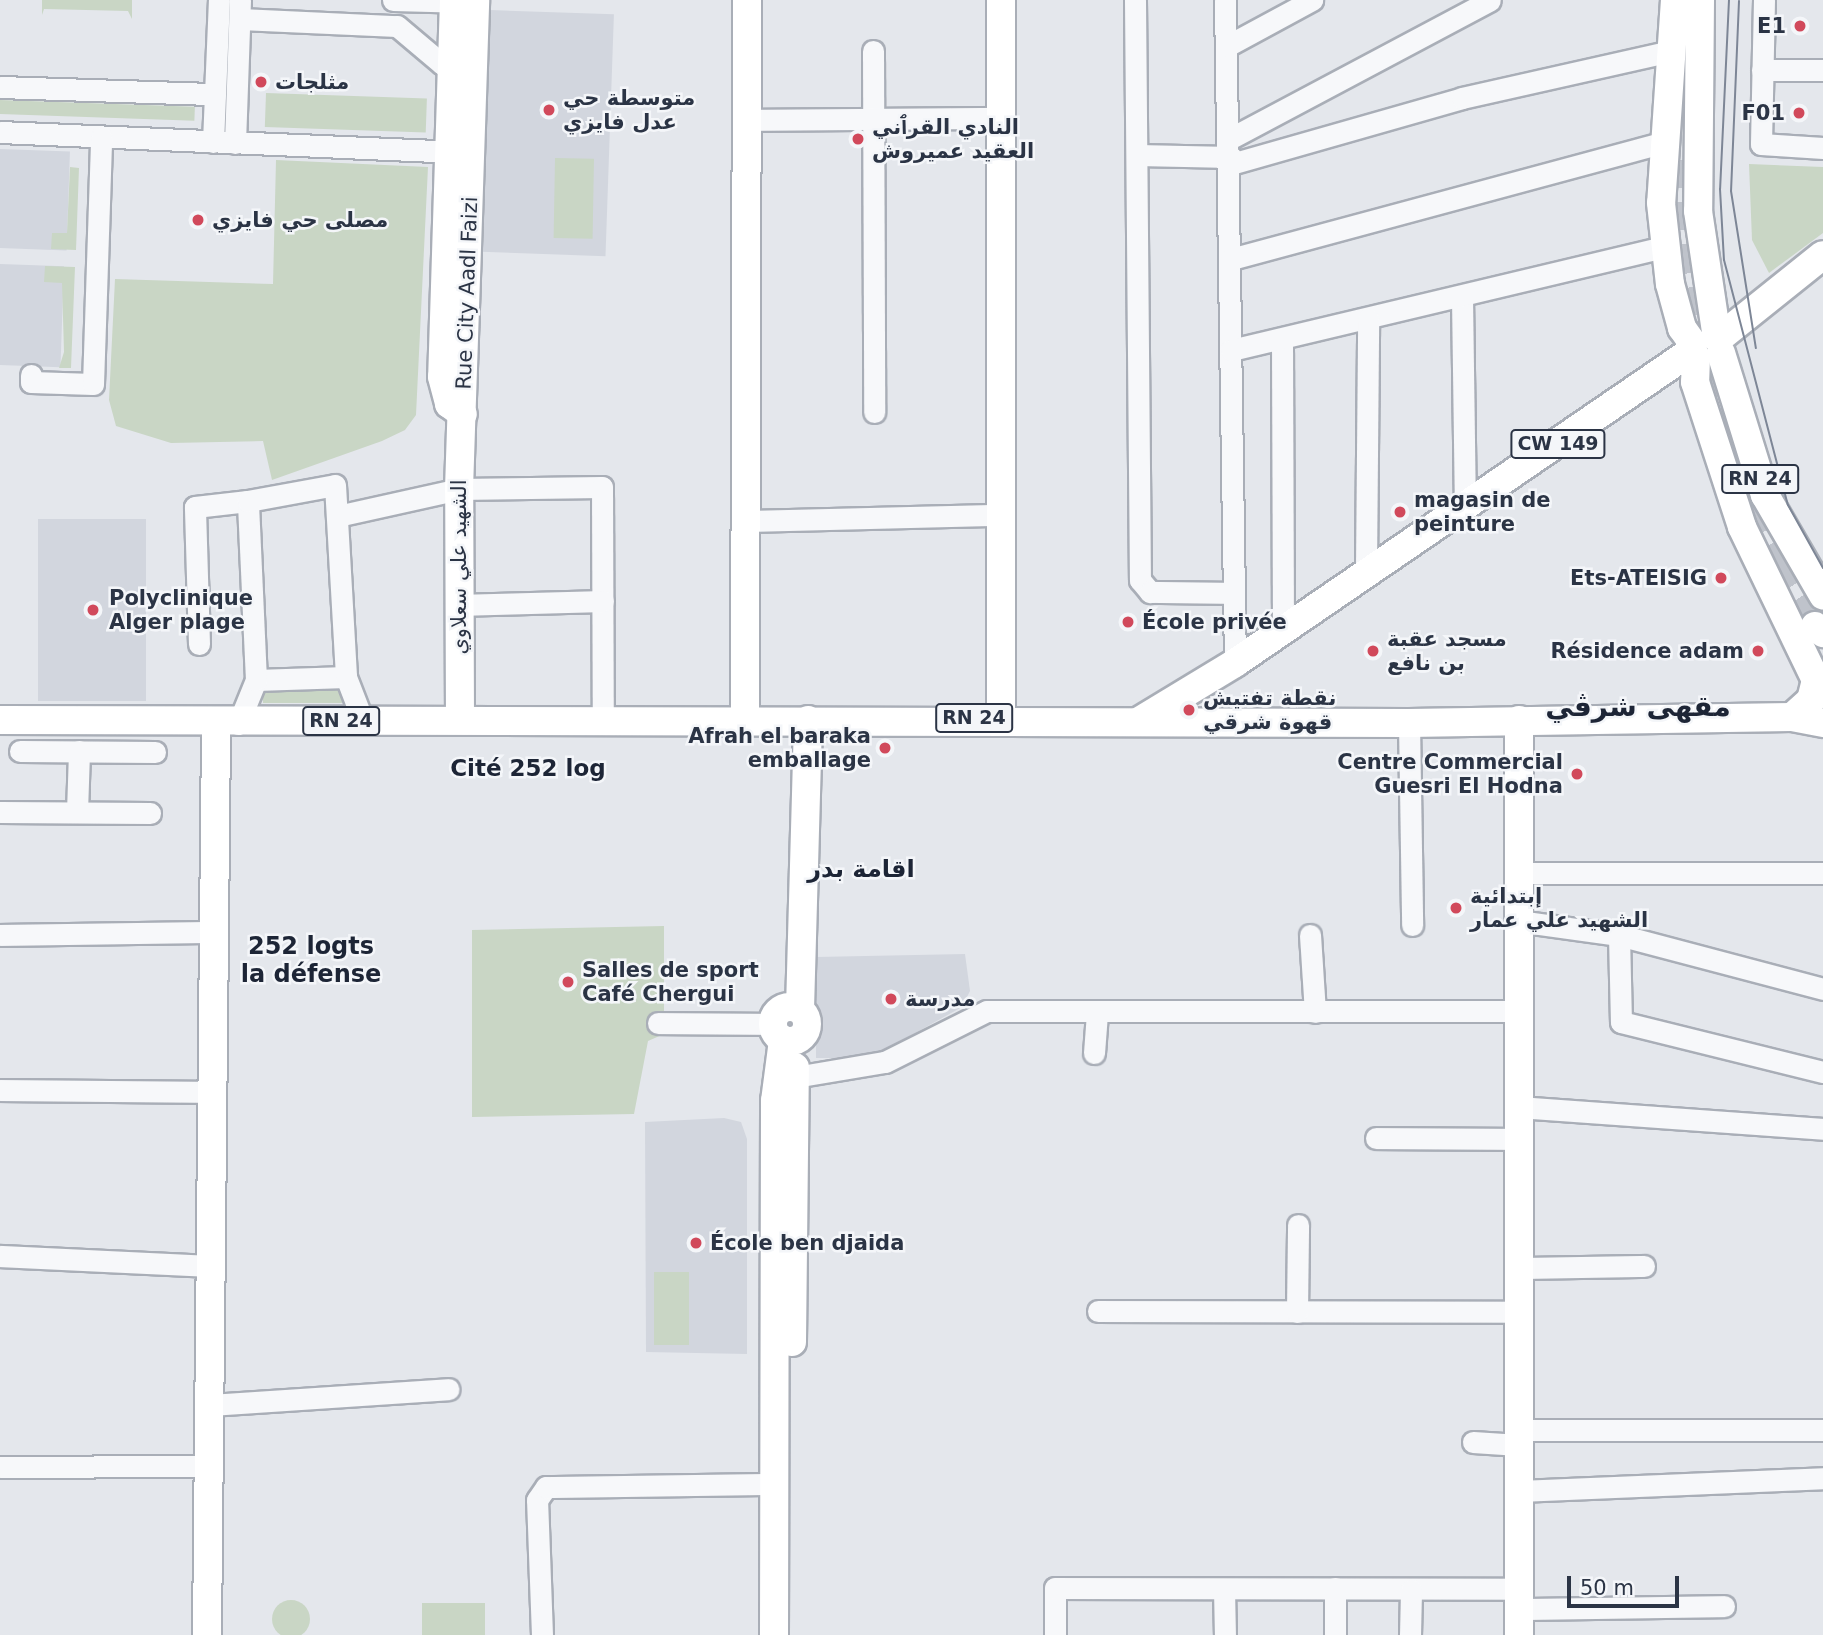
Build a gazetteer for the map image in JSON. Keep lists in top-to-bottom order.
{
  "streets": {
    "main road": [
      "Rue City Aadl Faizi",
      "CW 149",
      "RN 24",
      "الشهيد علي سعلاوي"
    ]
  },
  "crossings": [
    ["Rue City Aadl Faizi", "الشهيد علي سعلاوي"],
    ["CW 149", "RN 24"],
    ["RN 24", "الشهيد علي سعلاوي"]
  ],
  "districts": [
    "مقهى شرڨي",
    "Cité 252 log",
    "اقامة بدر",
    "252 logts la défense"
  ],
  "places": [
    "E1",
    "مثلجات",
    "متوسطة حي عدل فايزي",
    "F01",
    "النادي القرٱني العقيد عميروش",
    "مصلى حي فايزي",
    "magasin de peinture",
    "Ets-ATEISIG",
    "Polyclinique Alger plage",
    "École privée",
    "مسجد عقبة بن نافع",
    "Résidence adam",
    "نقطة تفتيش قهوة شرقي",
    "Afrah el baraka emballage",
    "Centre Commercial Guesri El Hodna",
    "إبتدائية الشهيد علي عمار",
    "Salles de sport Café Chergui",
    "مدرسة",
    "École ben djaida"
  ],
  "scale_bar": "50 m"
}
